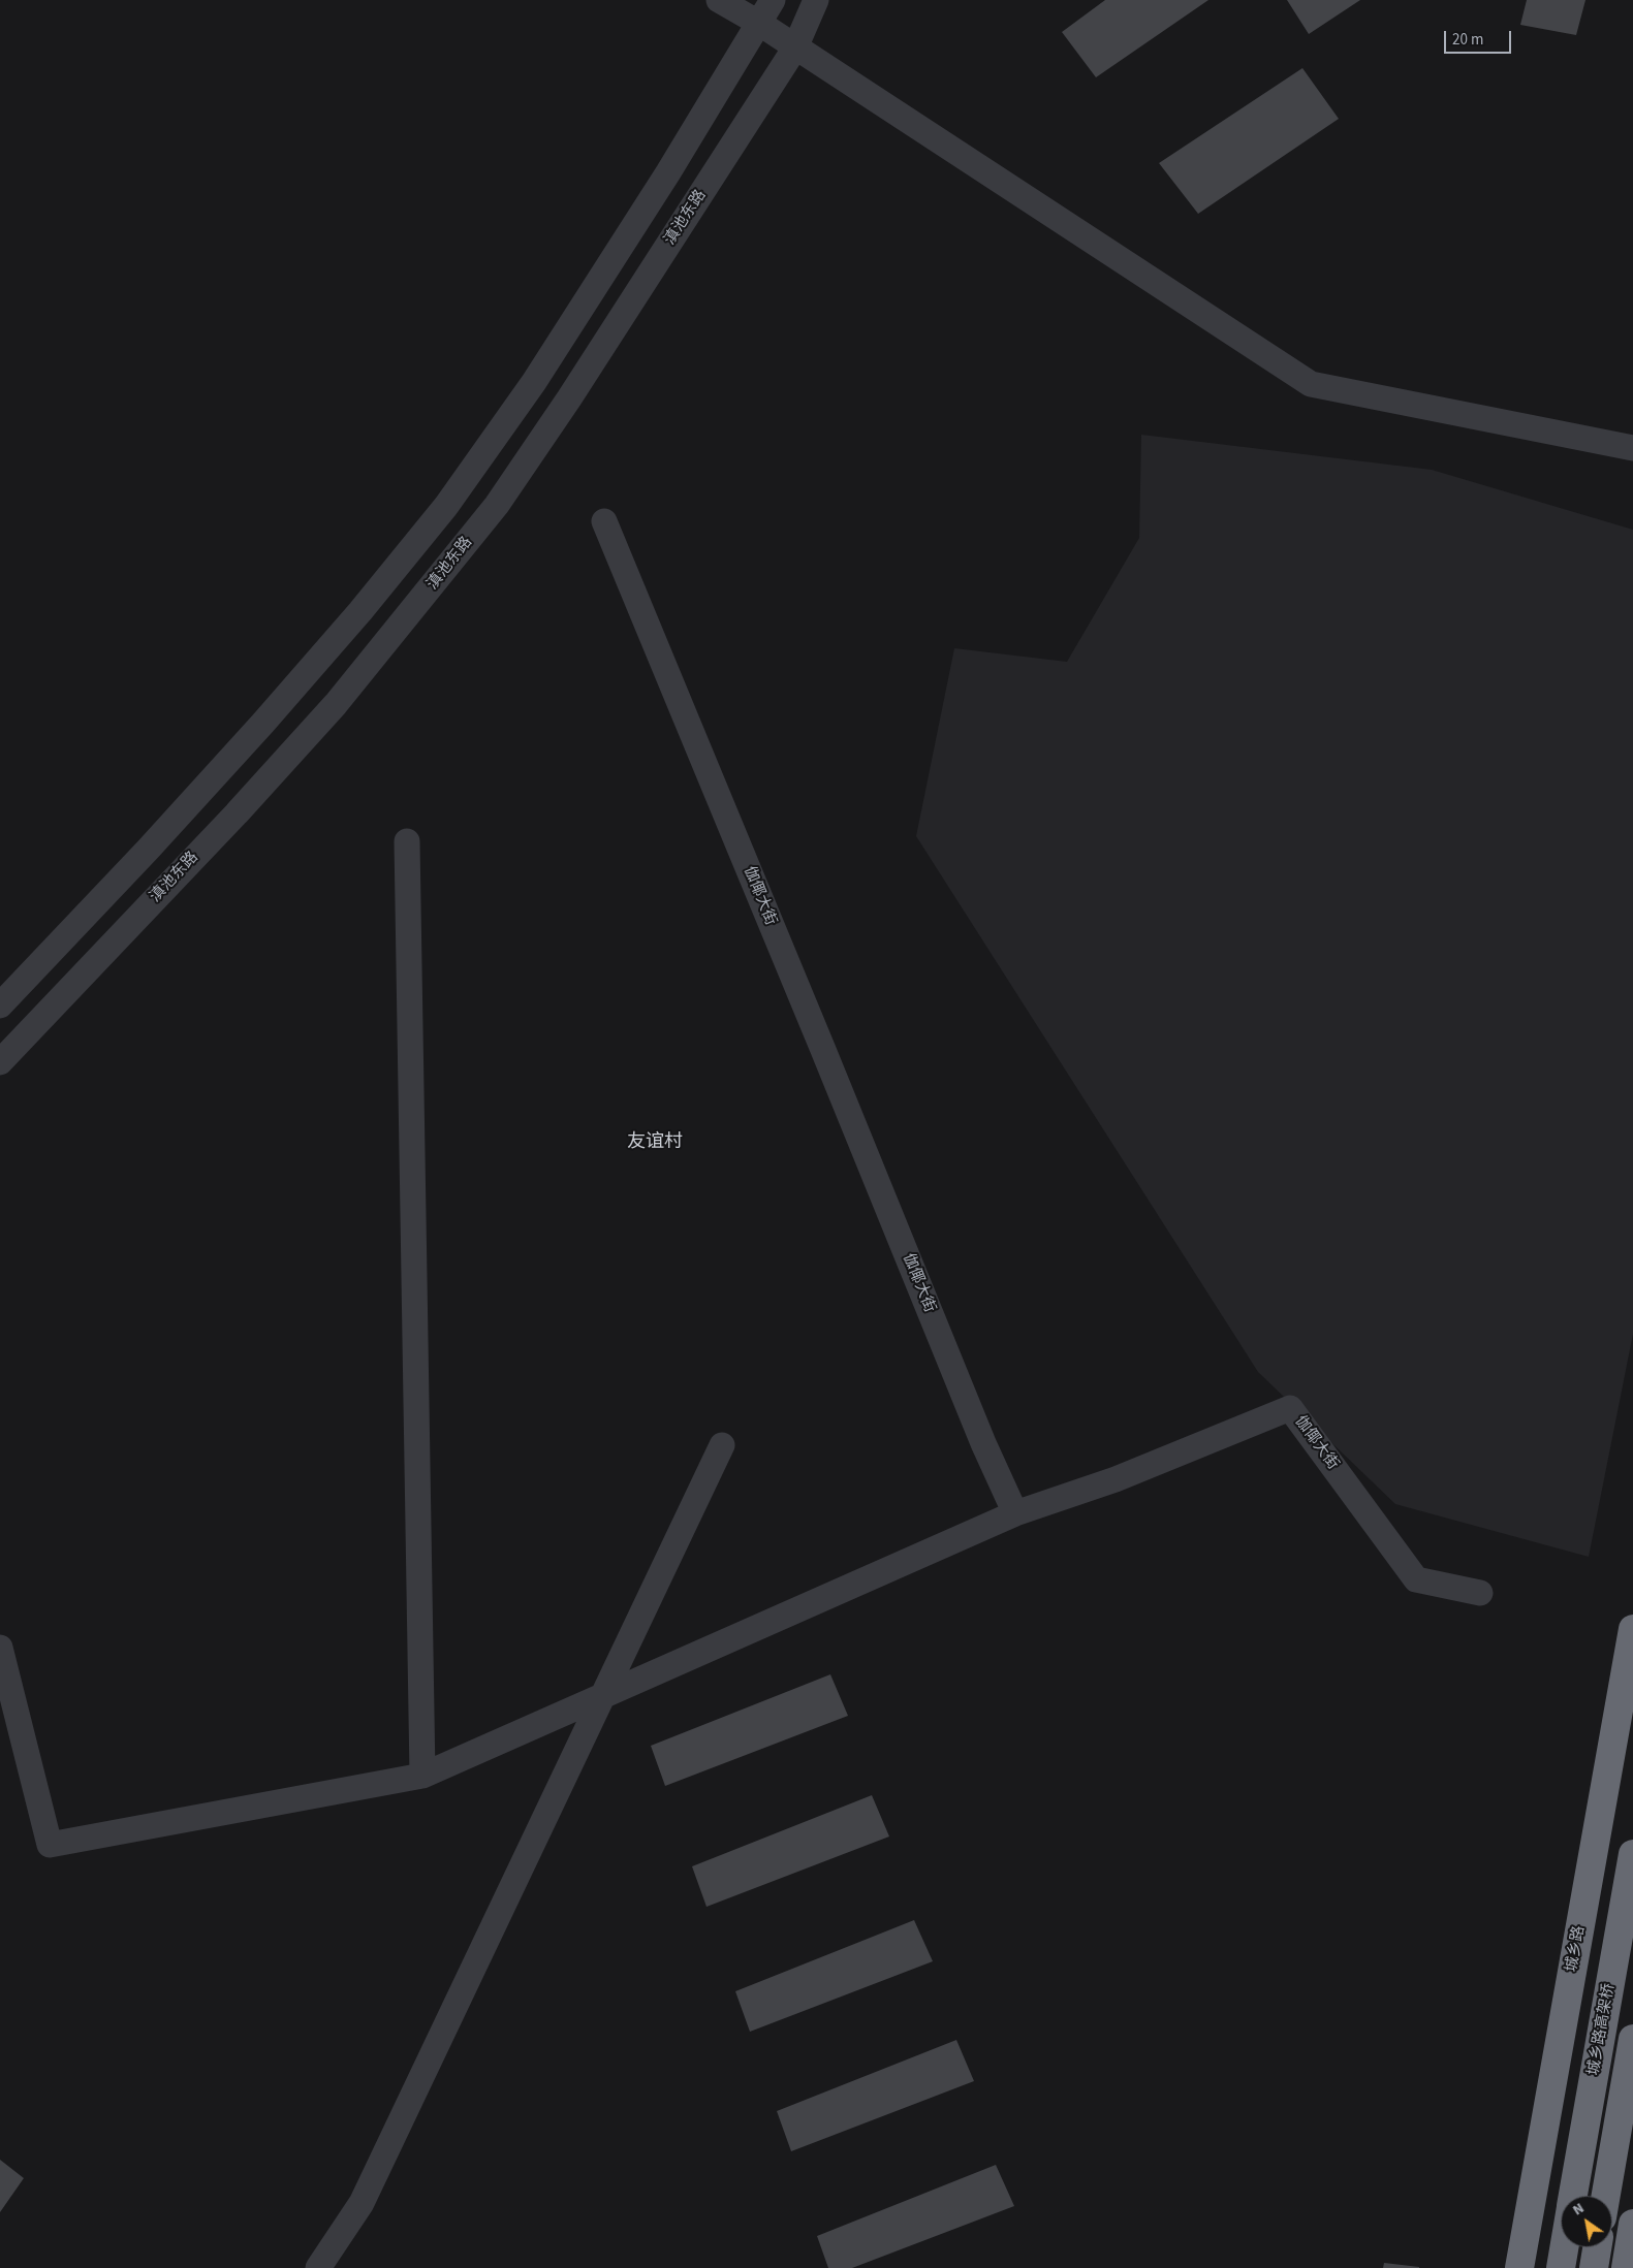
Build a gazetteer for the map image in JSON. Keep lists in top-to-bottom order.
{
  "streets": {
    "highway": ["城乡路", "城乡路高架桥"],
    "street": ["滇池东路", "伽倻大街"]
  },
  "districts": ["友谊村"],
  "scale_bar": "20 m",
  "north": "top left"
}
